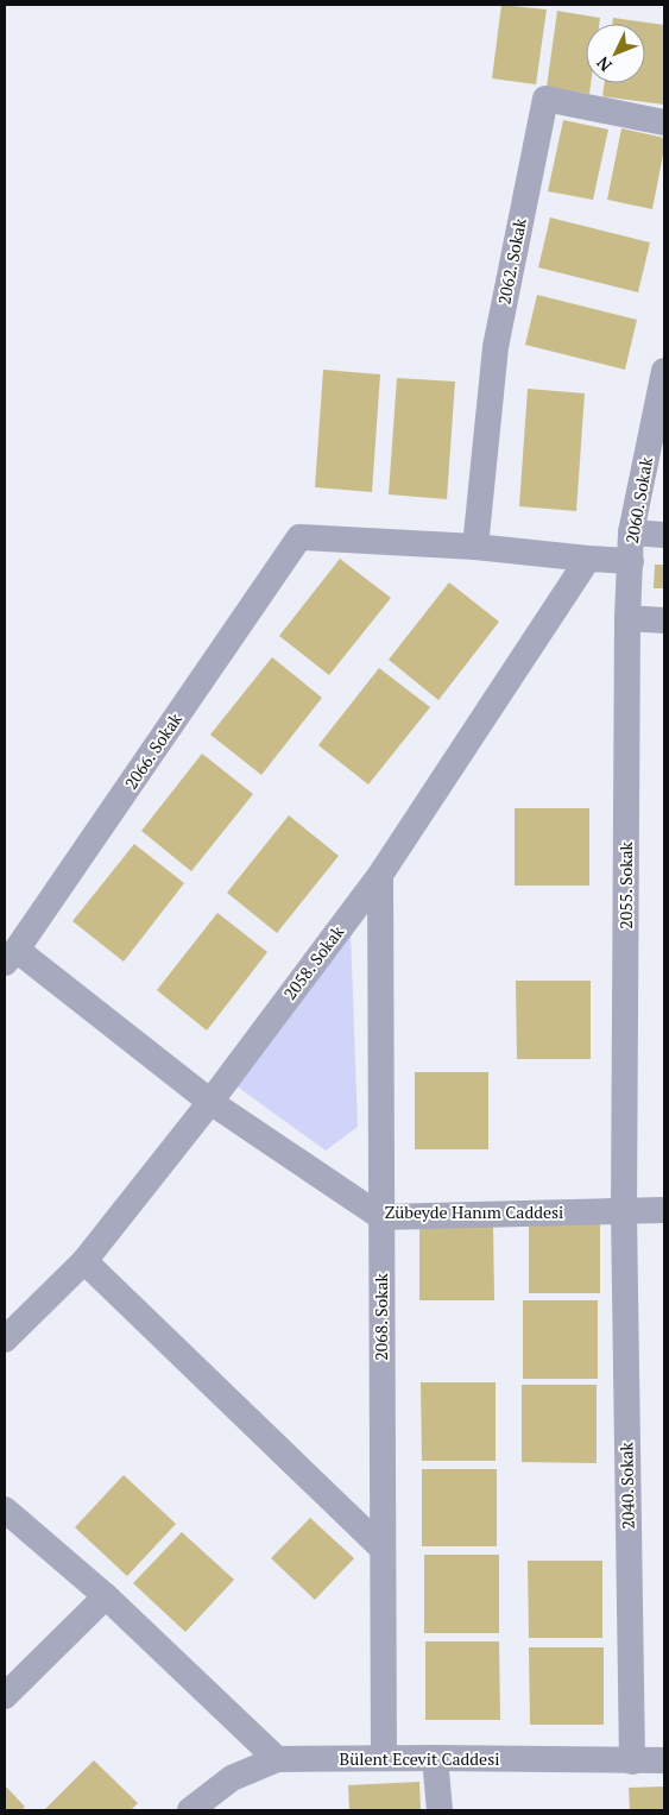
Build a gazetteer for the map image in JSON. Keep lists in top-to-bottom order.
{
  "streets": {
    "street": [
      "2062. Sokak",
      "2060. Sokak",
      "2066. Sokak",
      "2055. Sokak",
      "2058. Sokak",
      "Zübeyde Hanım Caddesi",
      "2068. Sokak",
      "2040. Sokak",
      "Bülent Ecevit Caddesi"
    ]
  },
  "crossings": [
    ["2062. Sokak", "2066. Sokak"],
    ["2060. Sokak", "2055. Sokak"],
    ["2066. Sokak", "Zübeyde Hanım Caddesi"],
    ["2055. Sokak", "Zübeyde Hanım Caddesi"],
    ["2055. Sokak", "2040. Sokak"],
    ["2058. Sokak", "Zübeyde Hanım Caddesi"],
    ["2058. Sokak", "2068. Sokak"],
    ["Zübeyde Hanım Caddesi", "2068. Sokak"],
    ["Zübeyde Hanım Caddesi", "2040. Sokak"],
    ["2068. Sokak", "Bülent Ecevit Caddesi"],
    ["2040. Sokak", "Bülent Ecevit Caddesi"]
  ],
  "north": "bottom left"
}
